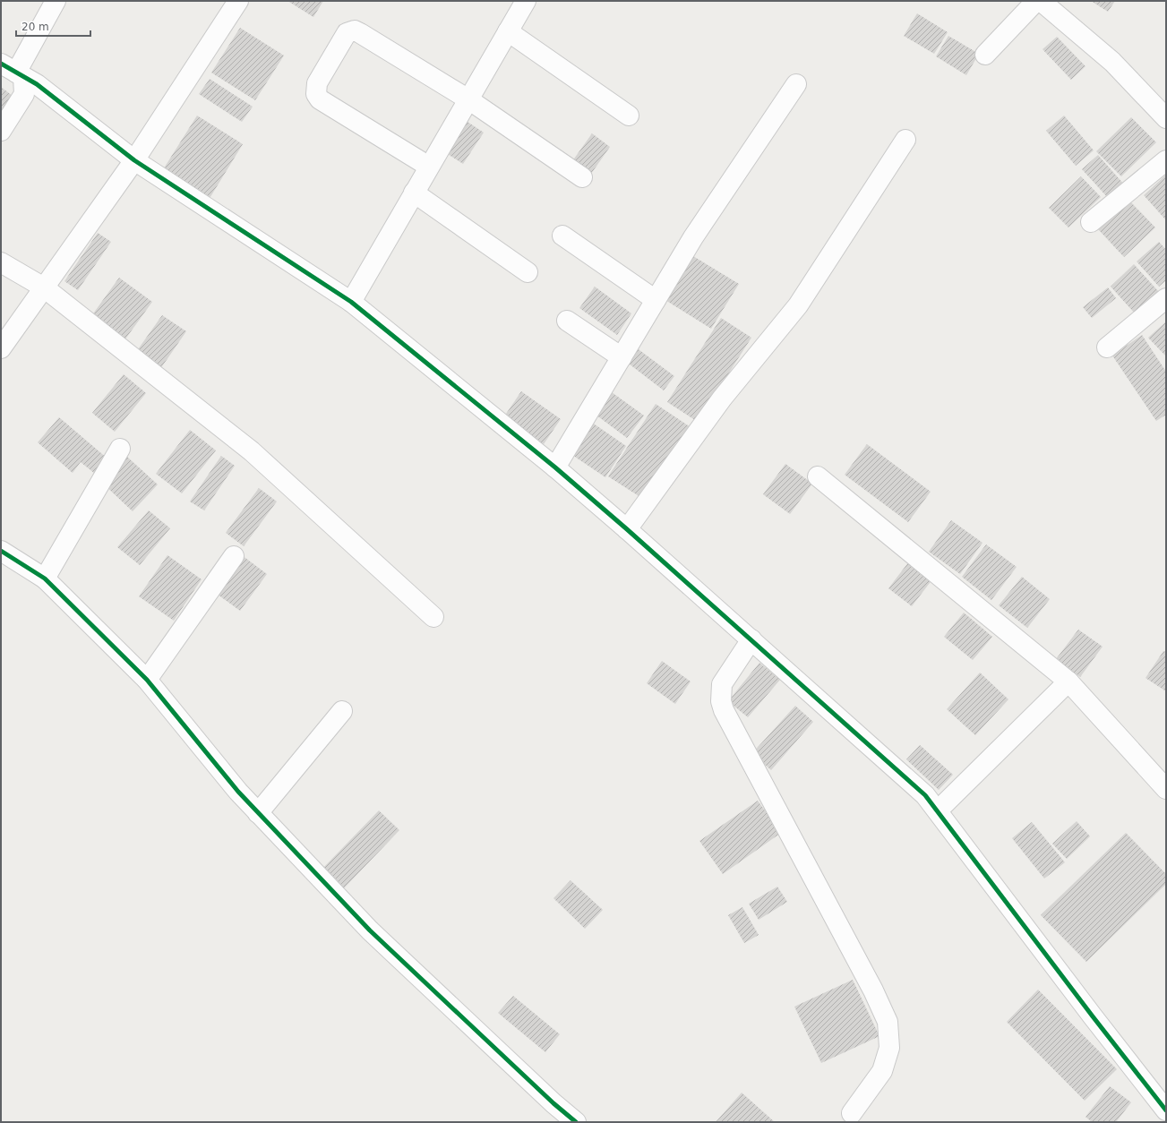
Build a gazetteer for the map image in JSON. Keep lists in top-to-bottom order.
{
  "scale_bar": "20 m"
}
